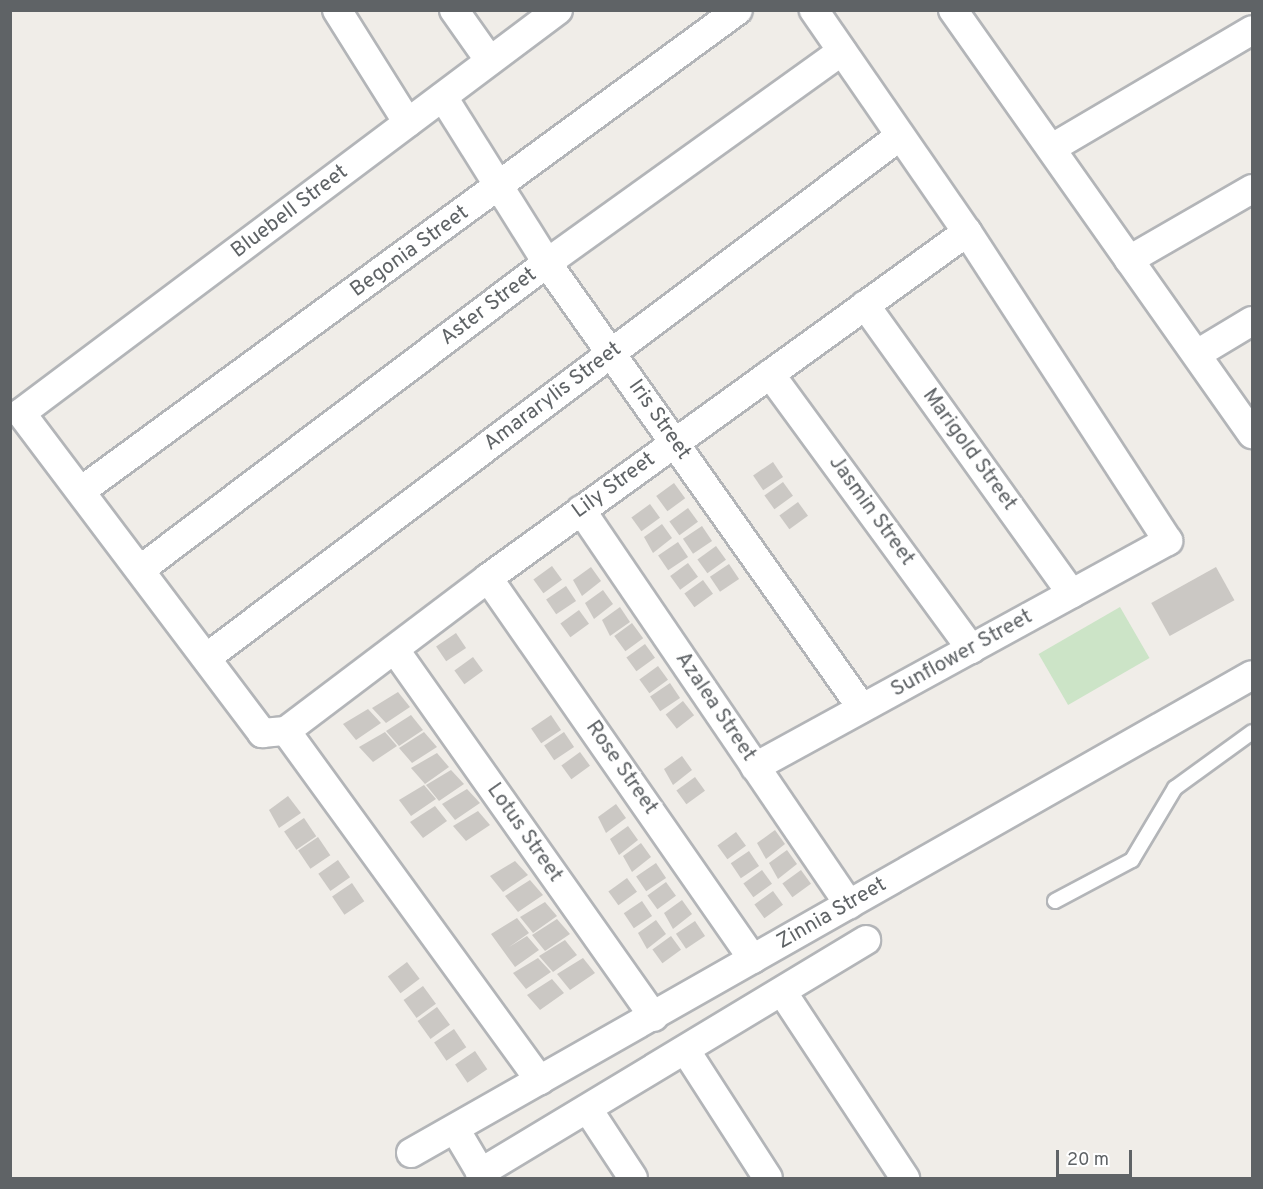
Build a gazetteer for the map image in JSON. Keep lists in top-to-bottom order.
{
  "streets": {
    "street": [
      "Bluebell Street",
      "Begonia Street",
      "Aster Street",
      "Amararylis Street",
      "Iris Street",
      "Marigold Street",
      "Lily Street",
      "Jasmin Street",
      "Sunflower Street",
      "Azalea Street",
      "Rose Street",
      "Lotus Street",
      "Zinnia Street"
    ]
  },
  "crossings": [
    ["Bluebell Street", "Begonia Street"],
    ["Bluebell Street", "Iris Street"],
    ["Begonia Street", "Iris Street"],
    ["Aster Street", "Iris Street"],
    ["Amararylis Street", "Iris Street"],
    ["Iris Street", "Lily Street"],
    ["Iris Street", "Sunflower Street"],
    ["Marigold Street", "Lily Street"],
    ["Marigold Street", "Sunflower Street"],
    ["Lily Street", "Jasmin Street"],
    ["Lily Street", "Sunflower Street"],
    ["Lily Street", "Azalea Street"],
    ["Lily Street", "Rose Street"],
    ["Lily Street", "Lotus Street"],
    ["Jasmin Street", "Sunflower Street"],
    ["Sunflower Street", "Azalea Street"],
    ["Azalea Street", "Zinnia Street"],
    ["Rose Street", "Zinnia Street"],
    ["Lotus Street", "Zinnia Street"]
  ],
  "scale_bar": "20 m"
}
